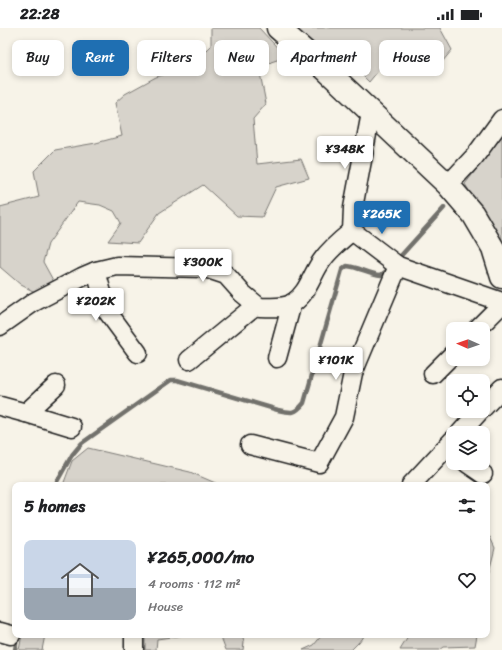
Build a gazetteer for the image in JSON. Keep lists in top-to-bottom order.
{
  "north": "left",
  "page": {
    "status": "22:28",
    "chip": [
      "Buy",
      "Rent",
      "Filters",
      "New",
      "Apartment",
      "House"
    ],
    "price": [
      "¥348K",
      "¥265K",
      "¥300K",
      "¥202K",
      "¥101K"
    ],
    "heading": "5 homes",
    "list": [
      {
        "name": "¥265,000/mo",
        "note": "4 rooms · 112 m² · House"
      }
    ]
  }
}
